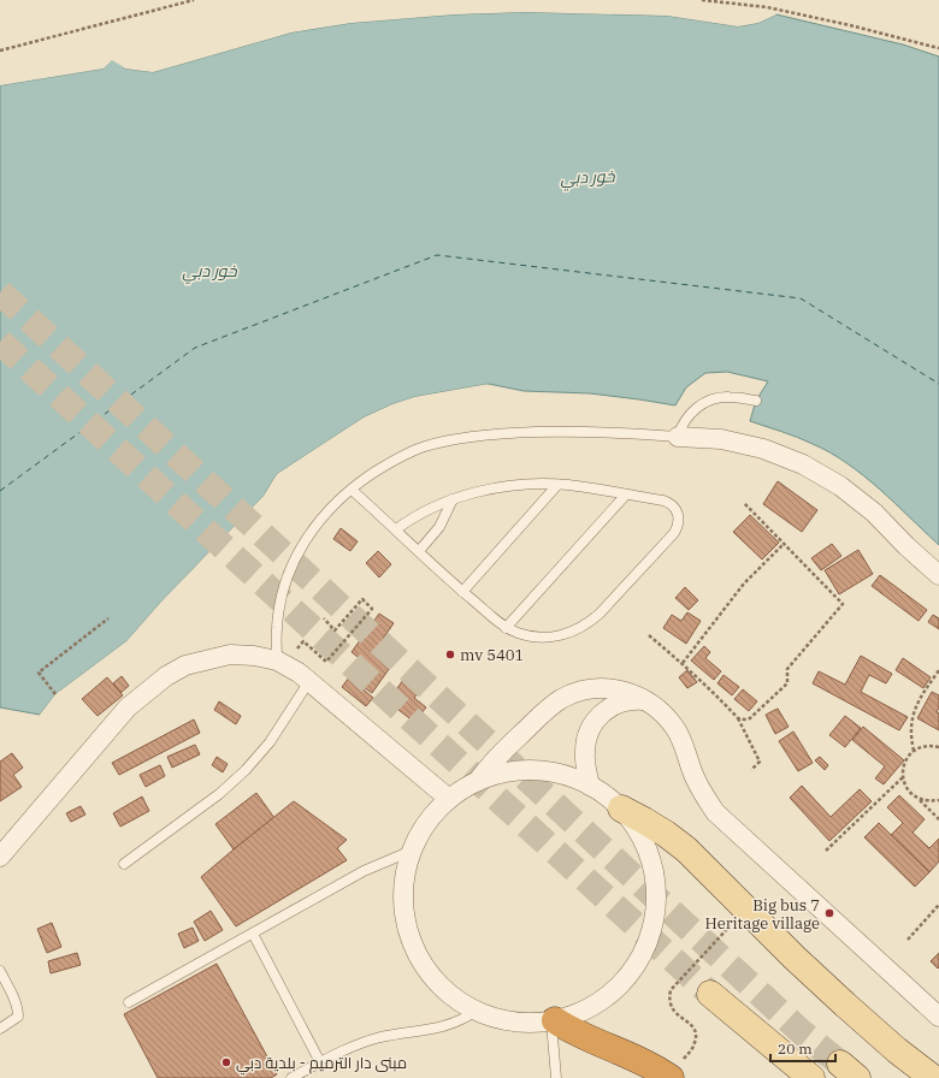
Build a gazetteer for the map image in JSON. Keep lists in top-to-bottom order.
{
  "water": ["خور دبي"],
  "places": ["mv 5401", "Big bus 7 Heritage village", "مبنى دار الترميم - بلدية دبي"],
  "scale_bar": "20 m"
}
